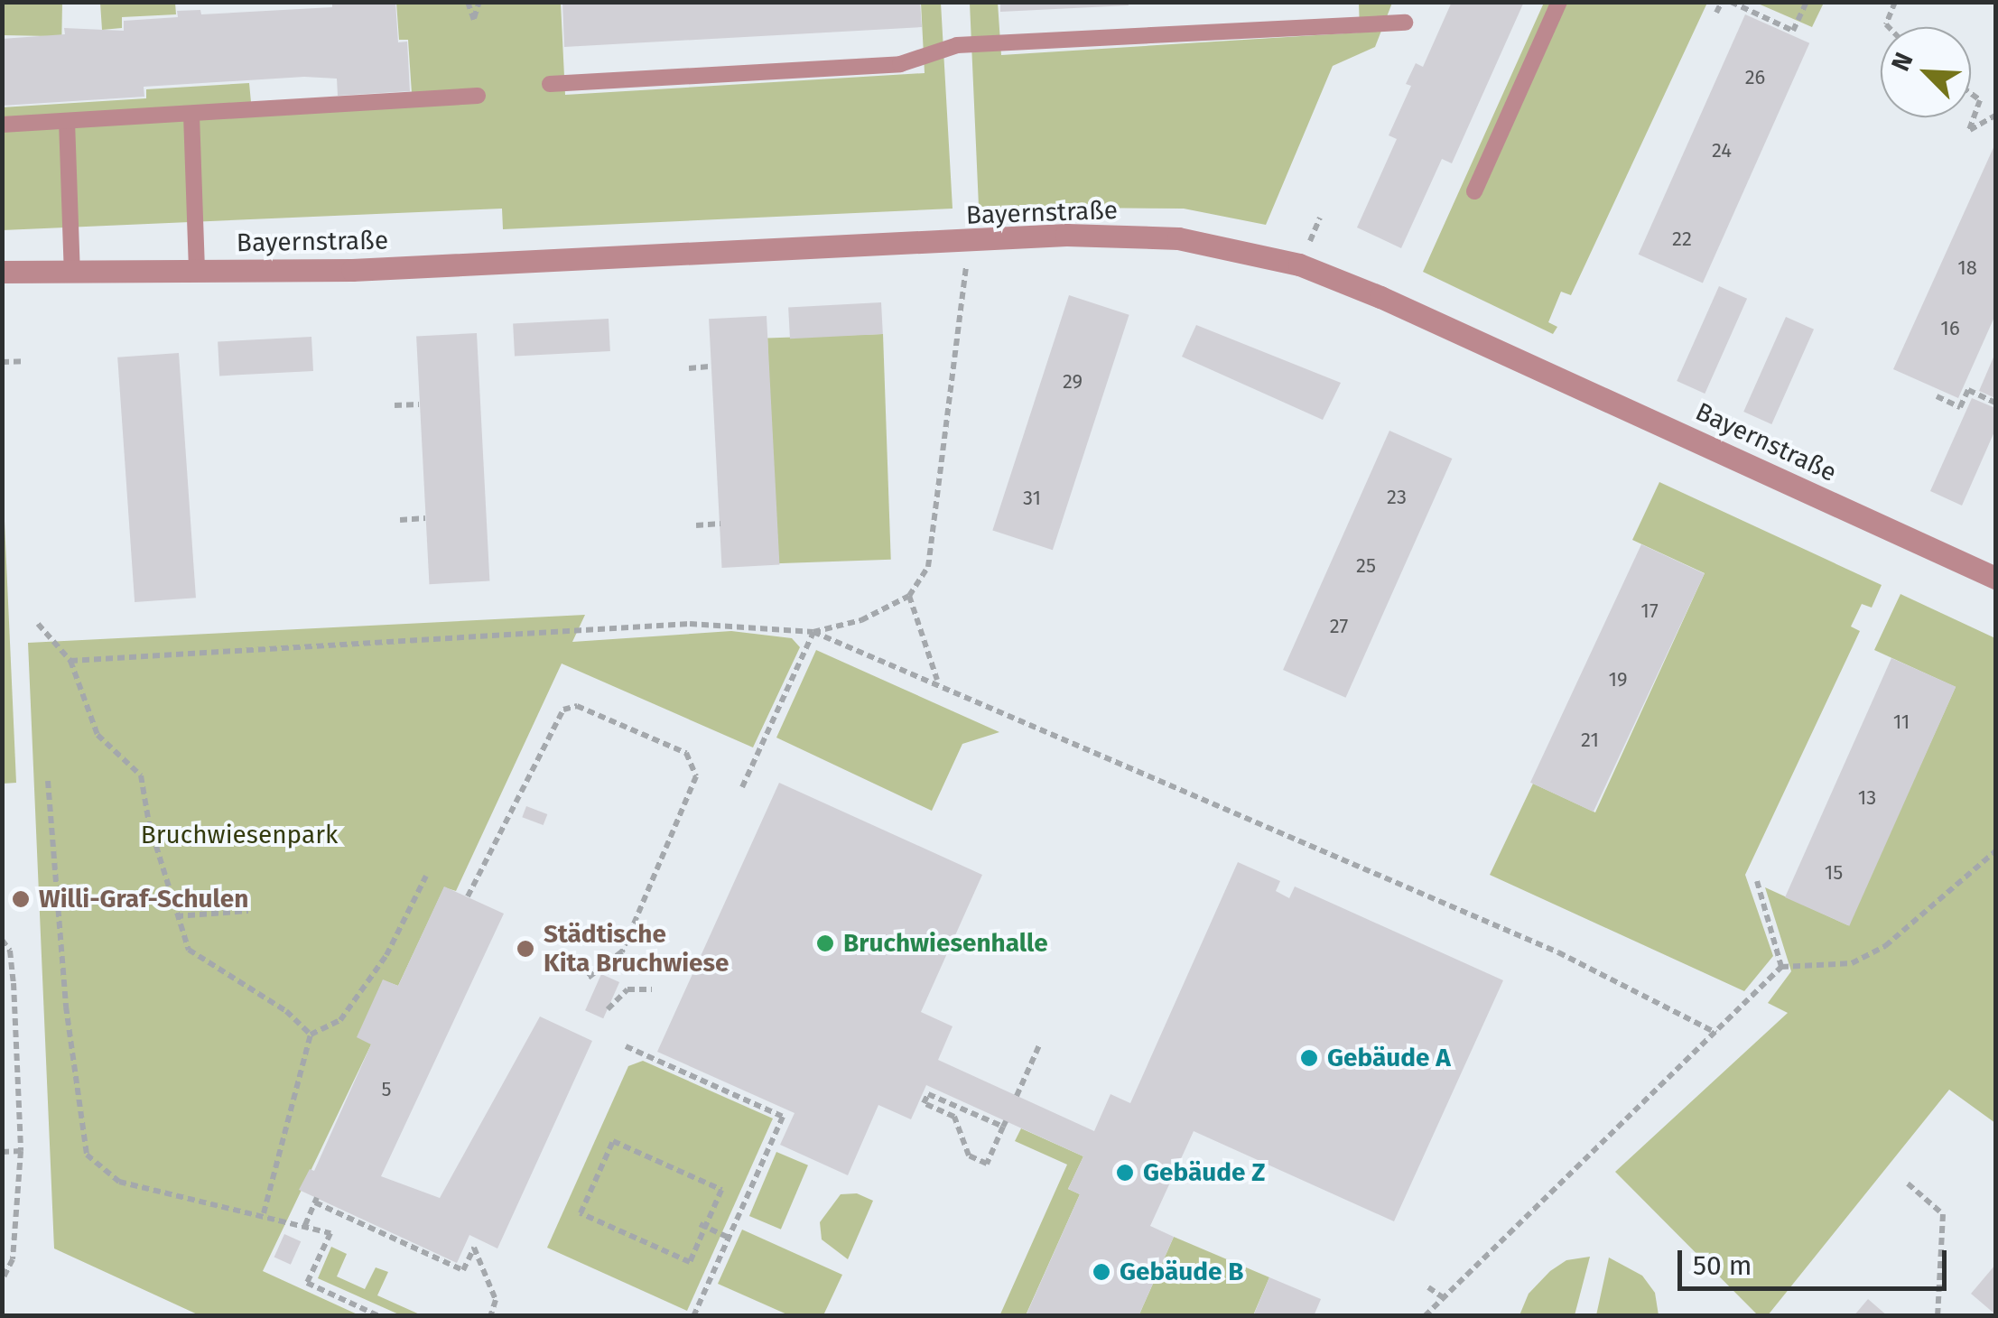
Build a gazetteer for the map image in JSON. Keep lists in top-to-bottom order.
{
  "streets": {
    "street": ["Bayernstraße"]
  },
  "parks": ["Bruchwiesenpark"],
  "places": [
    "Willi-Graf-Schulen",
    "Bruchwiesenhalle",
    "Städtische Kita Bruchwiese",
    "Gebäude A",
    "Gebäude Z",
    "Gebäude B"
  ],
  "house_numbers": [
    "26",
    "24",
    "22",
    "18",
    "16",
    "29",
    "23",
    "31",
    "25",
    "17",
    "27",
    "19",
    "11",
    "21",
    "13",
    "15",
    "5"
  ],
  "scale_bar": "50 m",
  "north": "top left"
}
